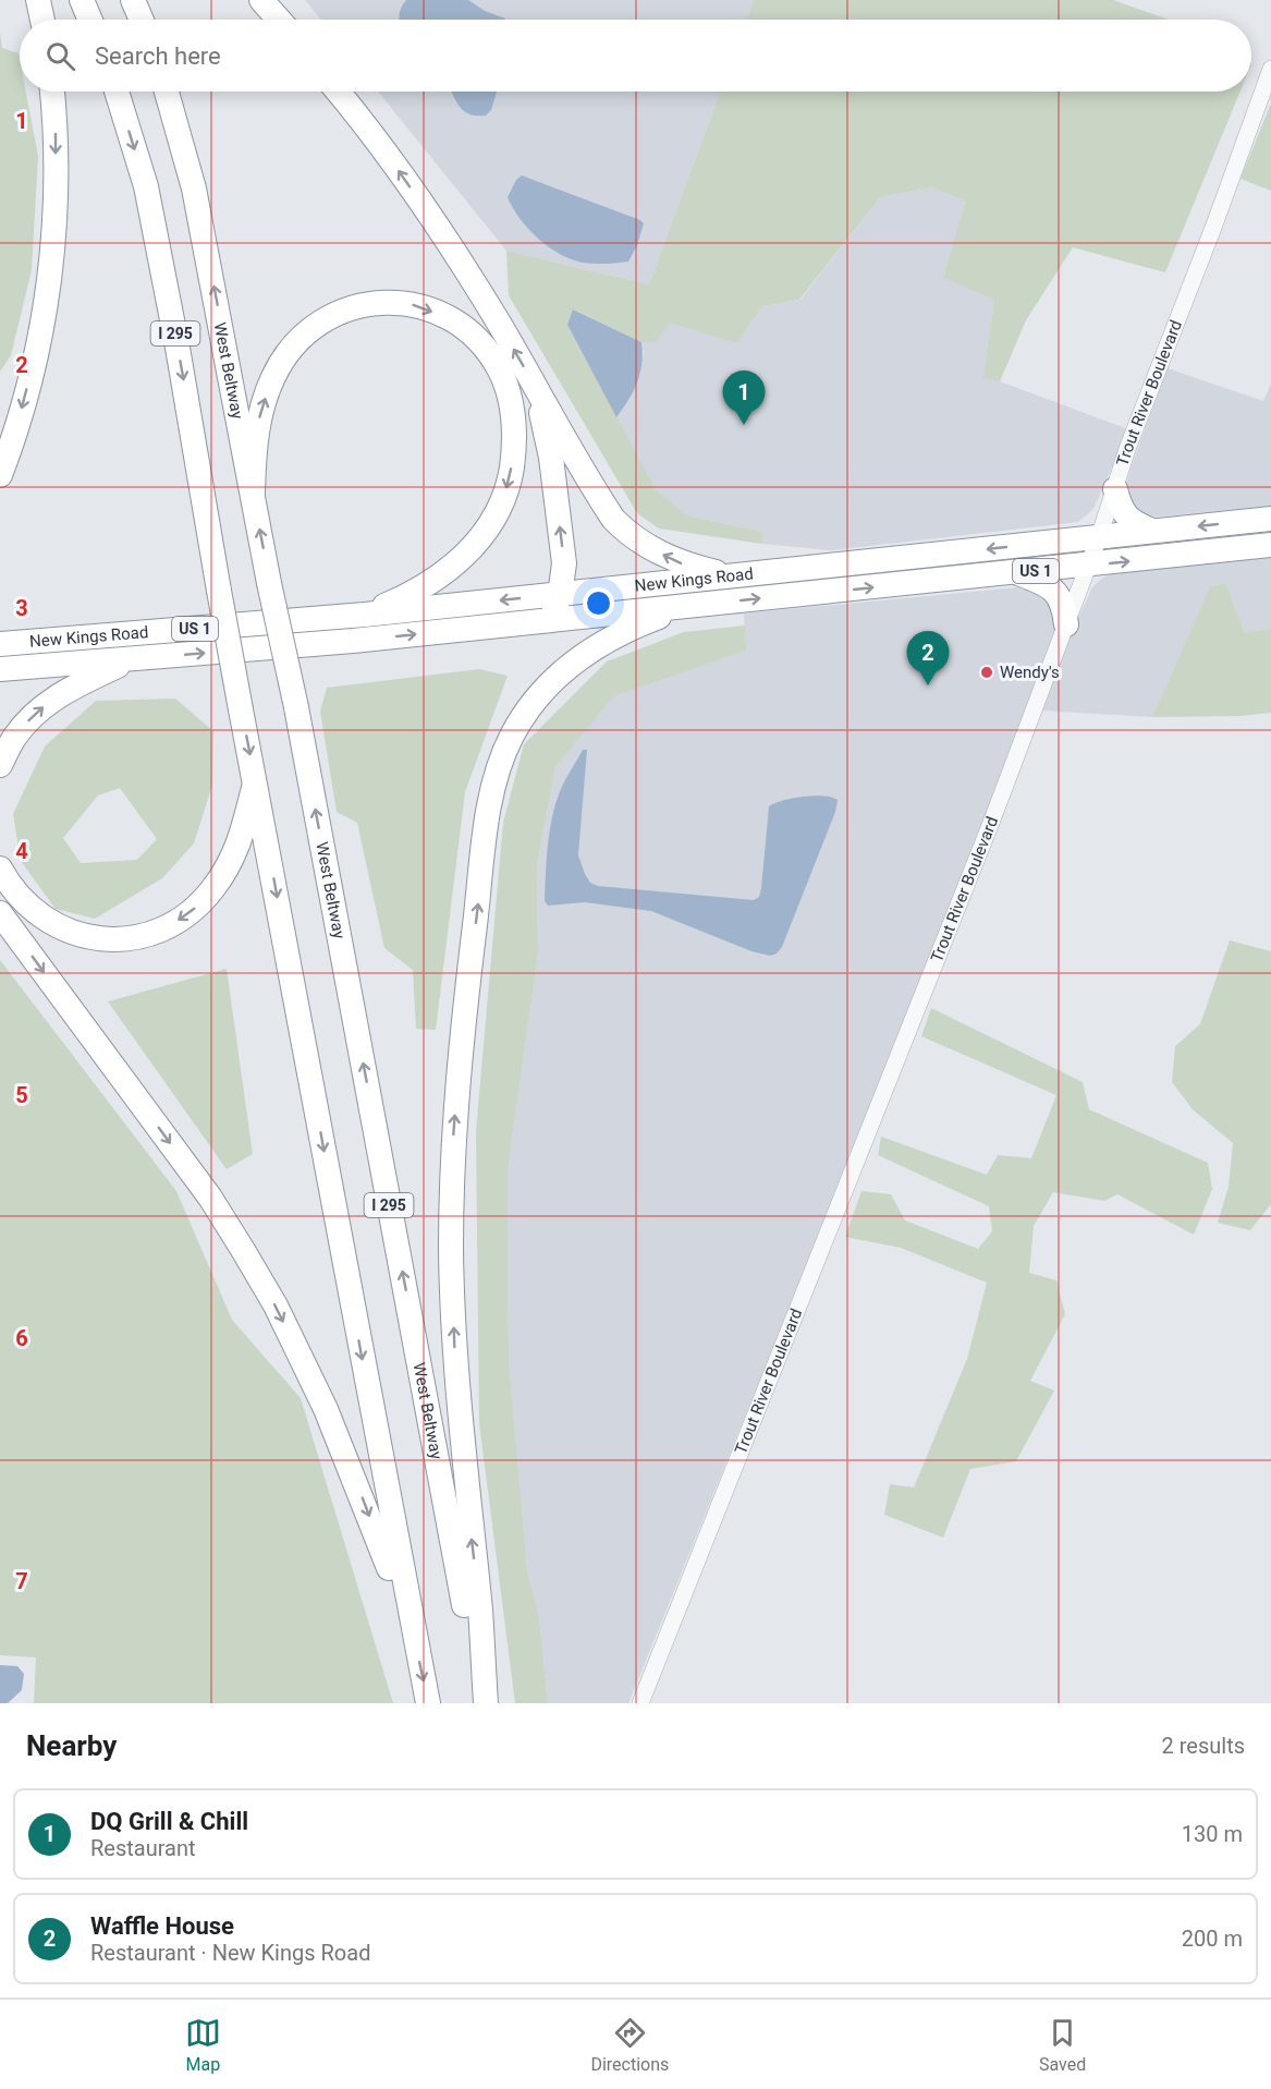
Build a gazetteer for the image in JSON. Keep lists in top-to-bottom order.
{
  "streets": {
    "highway": [
      "I 295",
      "West Beltway",
      "US 1",
      "New Kings Road"
    ],
    "street": ["Trout River Boulevard"]
  },
  "crossings": [
    ["Trout River Boulevard", "New Kings Road"]
  ],
  "places": ["Wendy's"],
  "page": {
    "search": "Search here",
    "pins": ["1", "2"],
    "heading": ["Nearby", "2 results"],
    "list": [
      {
        "mark": "1",
        "name": "DQ Grill & Chill",
        "note": "Restaurant",
        "value": "130 m"
      },
      {
        "mark": "2",
        "name": "Waffle House",
        "note": "Restaurant · New Kings Road",
        "value": "200 m"
      }
    ],
    "nav": ["Map", "Directions", "Saved"]
  },
  "grid": {
    "rows": [
      "1",
      "2",
      "3",
      "4",
      "5",
      "6",
      "7"
    ]
  }
}
